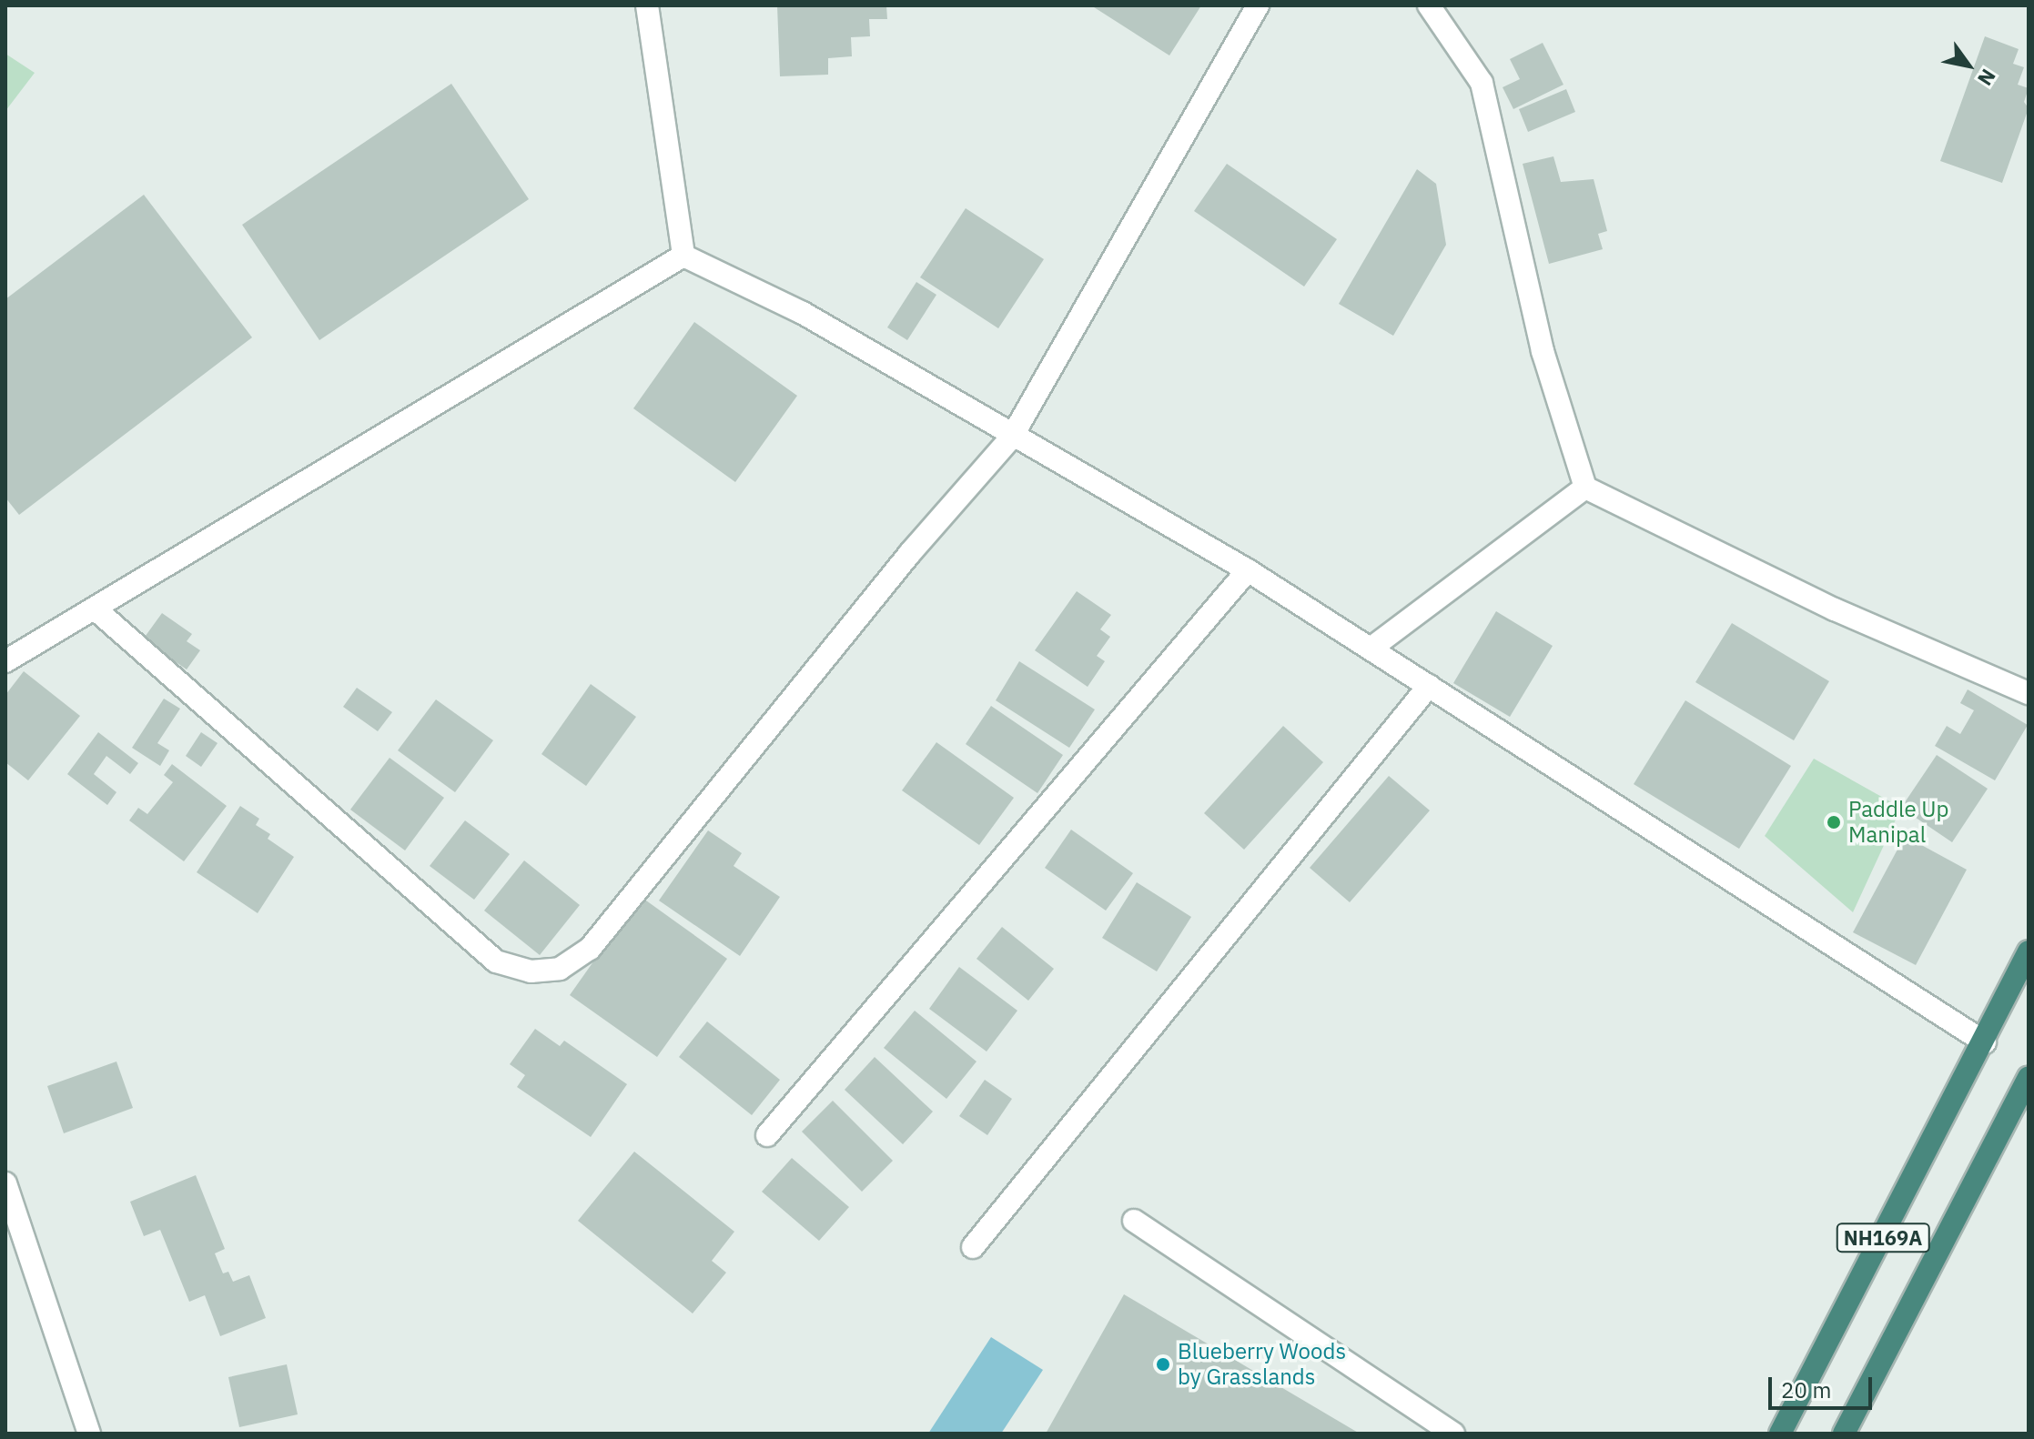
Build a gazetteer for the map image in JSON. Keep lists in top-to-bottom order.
{
  "streets": {
    "highway": ["NH169A"]
  },
  "places": ["Paddle Up Manipal", "Blueberry Woods by Grasslands"],
  "scale_bar": "20 m",
  "north": "bottom right"
}
